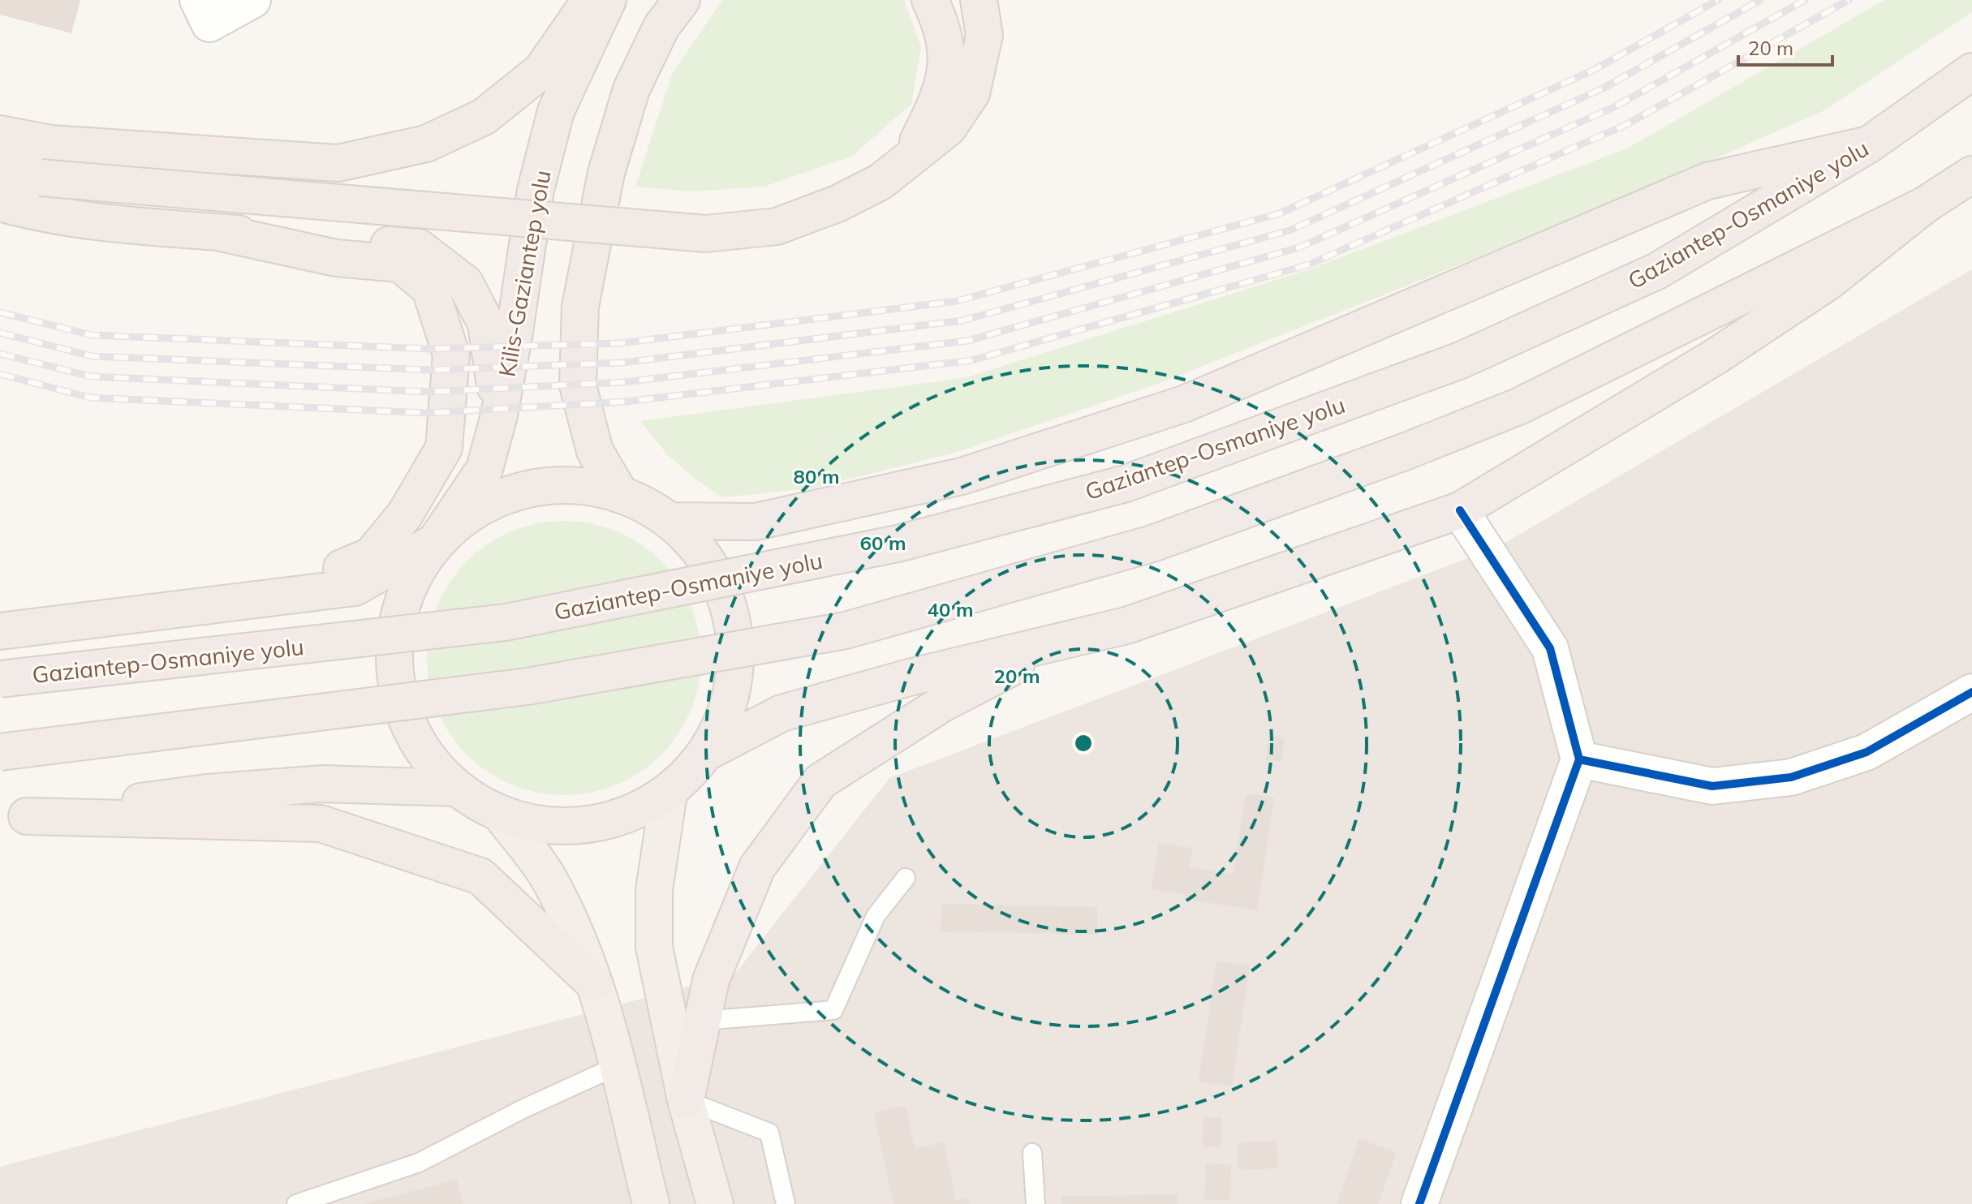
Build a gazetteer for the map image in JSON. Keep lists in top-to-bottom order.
{
  "streets": {
    "highway": ["Gaziantep-Osmaniye yolu", "Kilis-Gaziantep yolu"]
  },
  "scale_bar": "20 m",
  "rings": [
    "80 m",
    "60 m",
    "40 m",
    "20 m"
  ]
}
